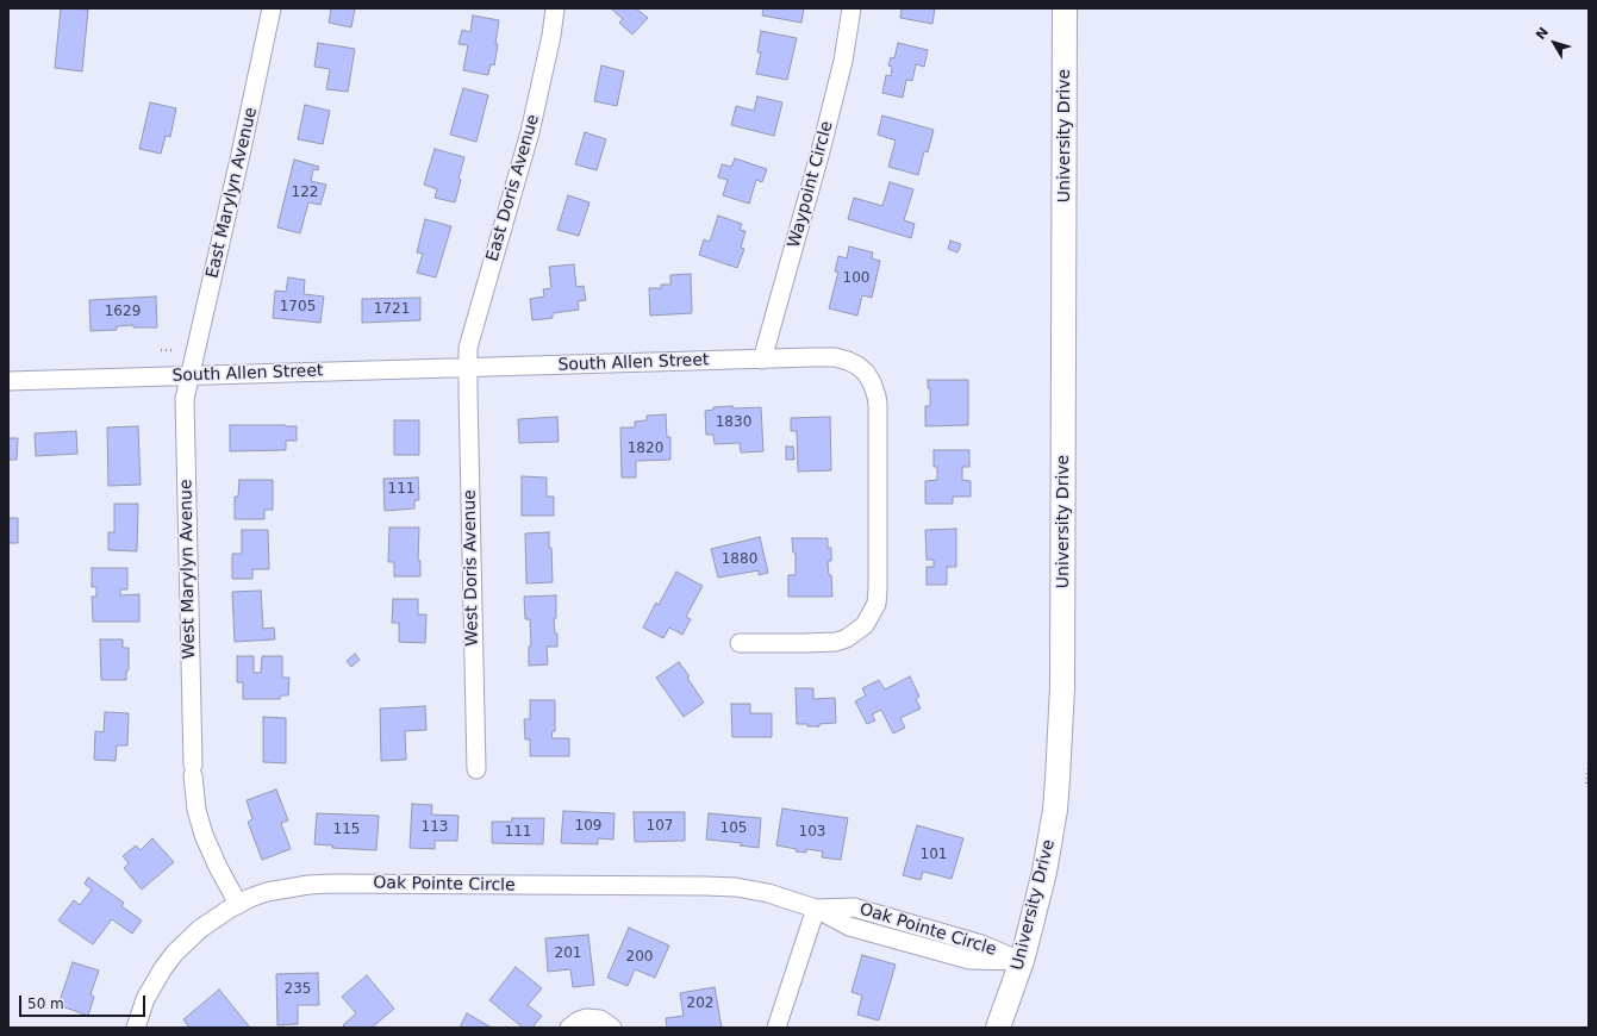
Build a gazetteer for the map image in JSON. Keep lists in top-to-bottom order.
{
  "streets": {
    "main road": ["University Drive"],
    "street": [
      "Waypoint Circle",
      "East Doris Avenue",
      "East Marylyn Avenue",
      "South Allen Street",
      "West Doris Avenue",
      "West Marylyn Avenue",
      "Oak Pointe Circle"
    ]
  },
  "crossings": [
    ["University Drive", "Oak Pointe Circle"],
    ["Waypoint Circle", "South Allen Street"],
    ["East Doris Avenue", "South Allen Street"],
    ["East Doris Avenue", "West Doris Avenue"],
    ["East Marylyn Avenue", "South Allen Street"],
    ["East Marylyn Avenue", "West Marylyn Avenue"],
    ["South Allen Street", "West Doris Avenue"],
    ["South Allen Street", "West Marylyn Avenue"],
    ["West Marylyn Avenue", "Oak Pointe Circle"]
  ],
  "house_numbers": [
    "122",
    "100",
    "1705",
    "1721",
    "1629",
    "1830",
    "1820",
    "111",
    "1880",
    "109",
    "107",
    "113",
    "105",
    "115",
    "111",
    "103",
    "101",
    "201",
    "200",
    "235",
    "202"
  ],
  "scale_bar": "50 m",
  "north": "top left"
}
